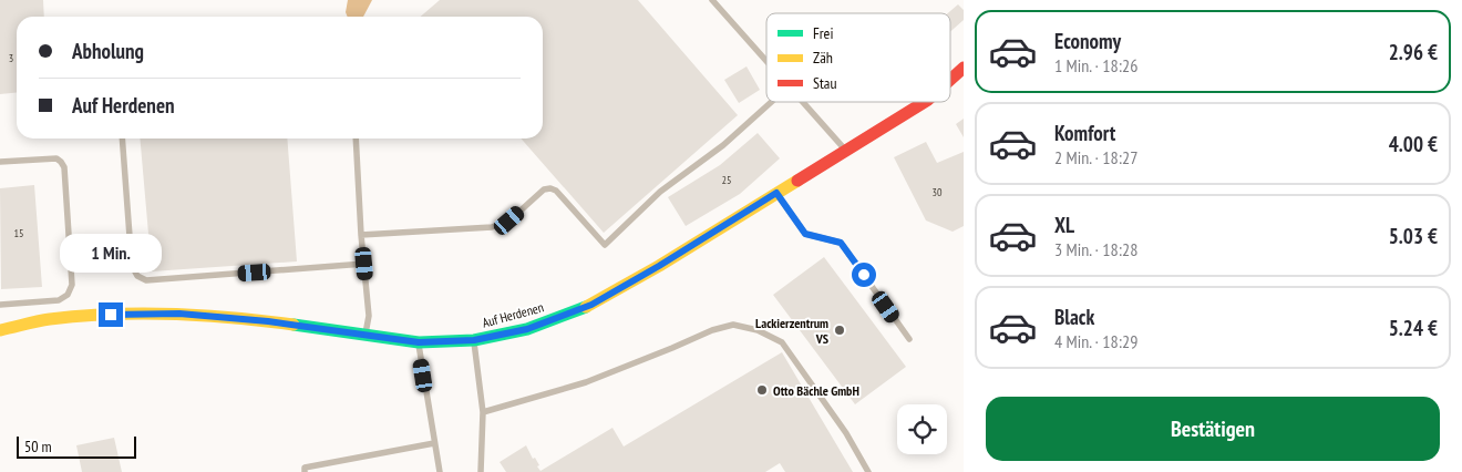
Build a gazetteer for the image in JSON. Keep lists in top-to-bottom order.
{
  "streets": {
    "street": ["Auf Herdenen"]
  },
  "places": ["Lackierzentrum VS", "Otto Bächle GmbH"],
  "house_numbers": [
    "3",
    "25",
    "30",
    "15"
  ],
  "legend": ["Frei", "Zäh", "Stau"],
  "scale_bar": "50 m",
  "page": {
    "list": [
      {
        "name": "Economy",
        "note": "1 Min. · 18:26",
        "value": "2.96 €"
      },
      {
        "name": "Komfort",
        "note": "2 Min. · 18:27",
        "value": "4.00 €"
      },
      {
        "name": "XL",
        "note": "3 Min. · 18:28",
        "value": "5.03 €"
      },
      {
        "name": "Black",
        "note": "4 Min. · 18:29",
        "value": "5.24 €"
      }
    ],
    "banner": ["Abholung", "Auf Herdenen"],
    "bubble": "1 Min.",
    "buttons": "Bestätigen",
    "scale": "50 m"
  }
}
